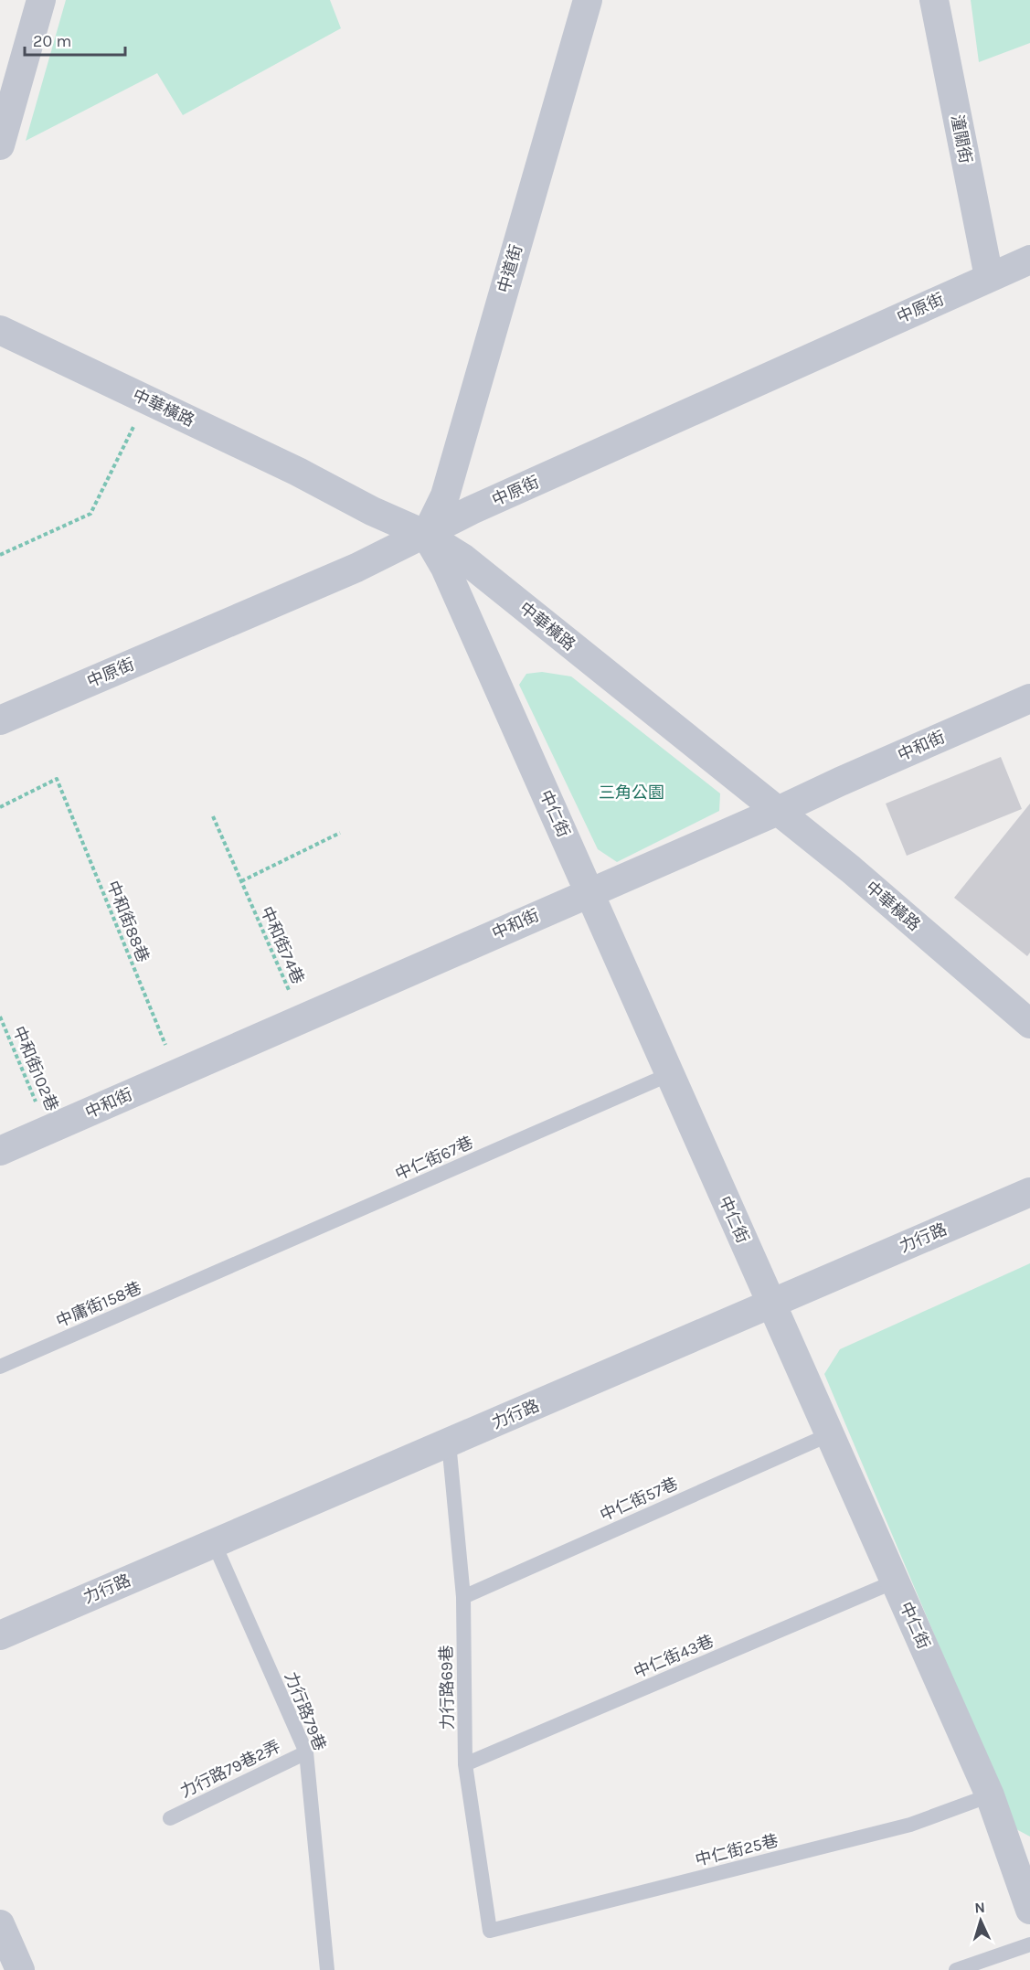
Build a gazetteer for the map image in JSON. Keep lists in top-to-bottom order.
{
  "streets": {
    "street": [
      "潼關街",
      "中道街",
      "中原街",
      "中華橫路",
      "中和街",
      "中仁街",
      "力行路"
    ],
    "lane": [
      "中仁街67巷",
      "中庸街158巷",
      "中仁街57巷",
      "中仁街43巷",
      "力行路69巷",
      "力行路79巷",
      "力行路79巷2弄",
      "中仁街25巷"
    ],
    "path": ["中和街88巷", "中和街74巷", "中和街102巷"]
  },
  "crossings": [
    ["潼關街", "中原街"],
    ["中道街", "中原街"],
    ["中道街", "中華橫路"],
    ["中道街", "中仁街"],
    ["中原街", "中華橫路"],
    ["中原街", "中仁街"],
    ["中華橫路", "中和街"],
    ["中華橫路", "中仁街"],
    ["中和街", "中仁街"],
    ["中和街", "中和街88巷"],
    ["中和街", "中和街74巷"],
    ["中和街", "中和街102巷"],
    ["中仁街", "中仁街67巷"],
    ["中仁街", "力行路"],
    ["中仁街", "中仁街57巷"],
    ["中仁街", "中仁街43巷"],
    ["中仁街", "中仁街25巷"],
    ["中仁街67巷", "中庸街158巷"],
    ["力行路", "力行路69巷"],
    ["力行路", "力行路79巷"],
    ["中仁街57巷", "力行路69巷"],
    ["中仁街43巷", "力行路69巷"],
    ["力行路69巷", "中仁街25巷"],
    ["力行路79巷", "力行路79巷2弄"]
  ],
  "parks": ["三角公園"],
  "scale_bar": "20 m",
  "north": "top"
}
